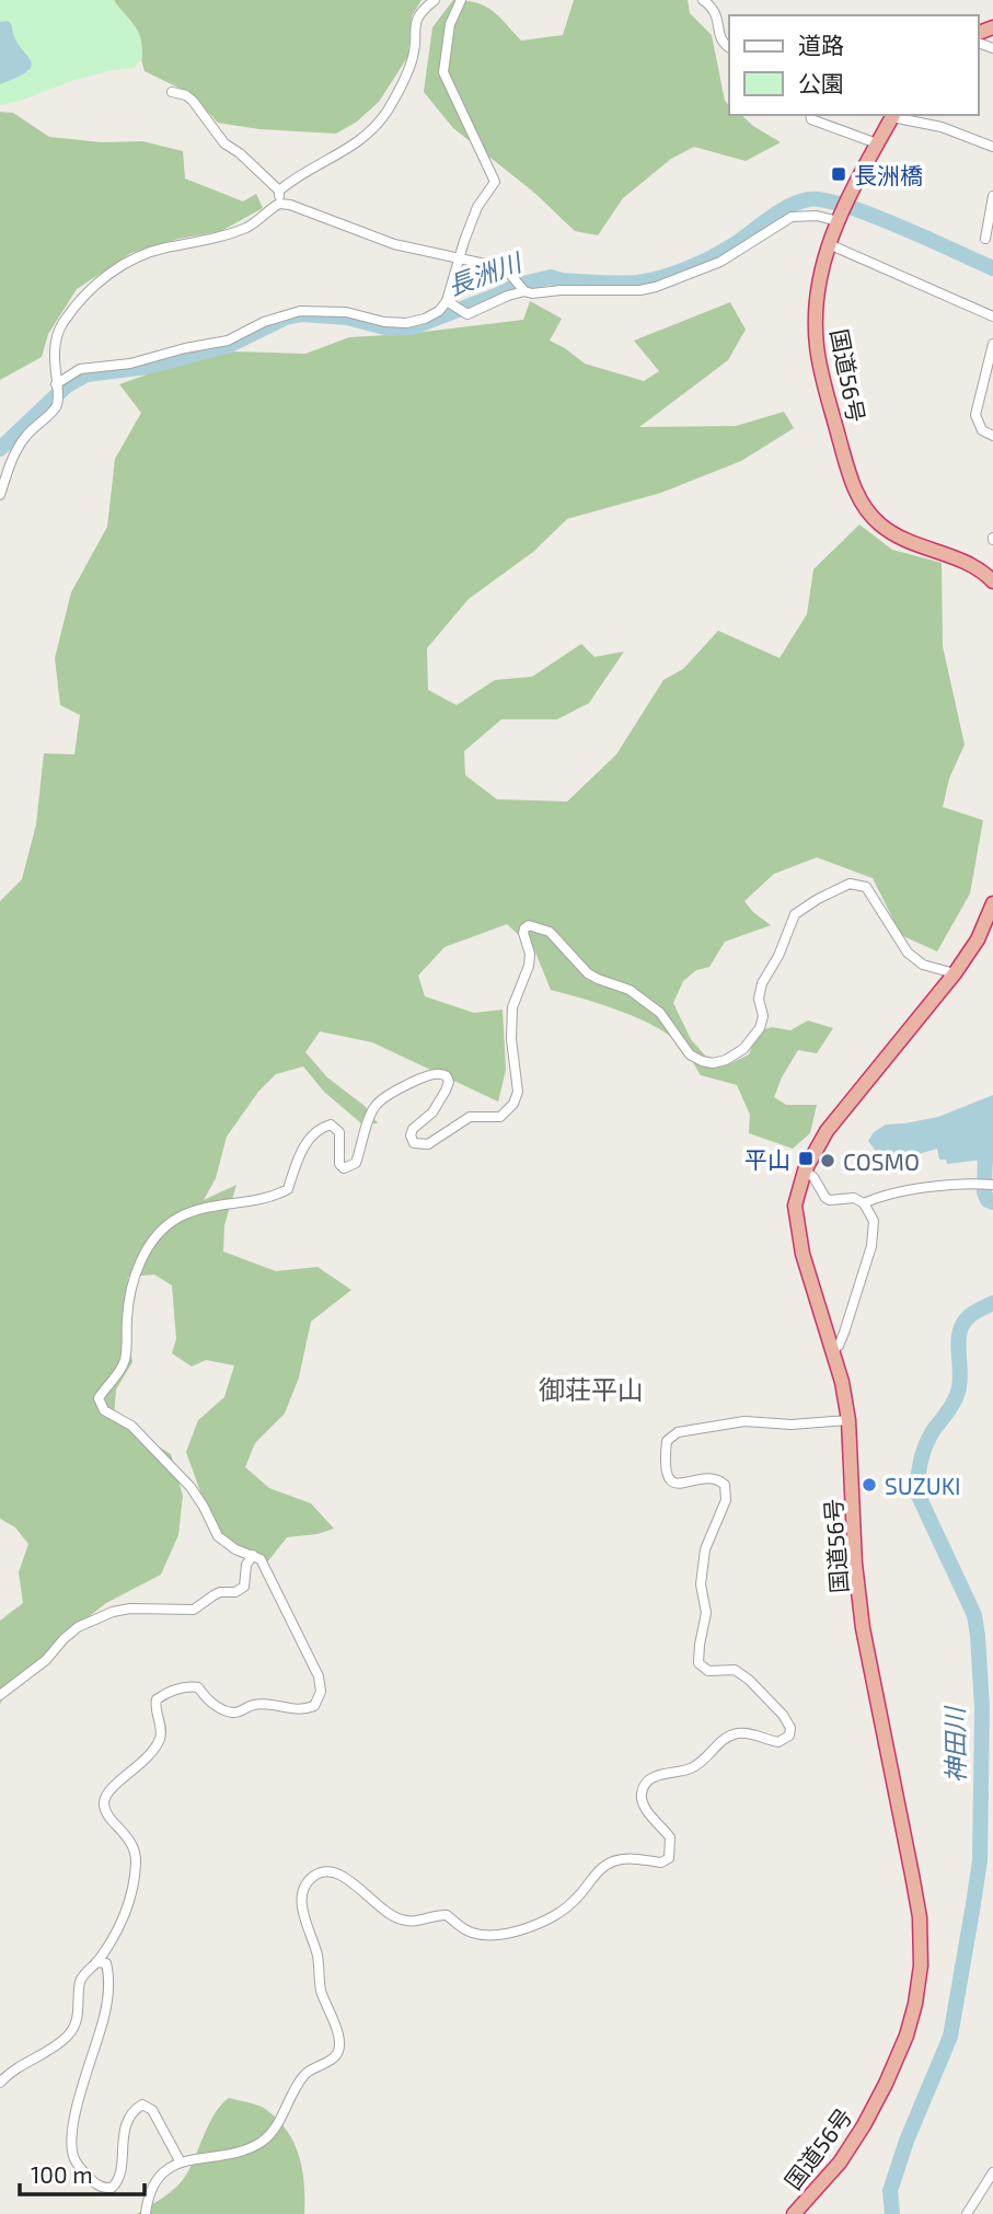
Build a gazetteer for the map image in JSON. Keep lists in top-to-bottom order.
{
  "streets": {
    "highway": ["国道56号"]
  },
  "districts": ["御荘平山"],
  "water": ["長洲川", "神田川"],
  "places": {
    "transit": ["長洲橋", "平山"],
    "other": ["COSMO", "SUZUKI"]
  },
  "legend": ["道路", "公園"],
  "scale_bar": "100 m"
}
